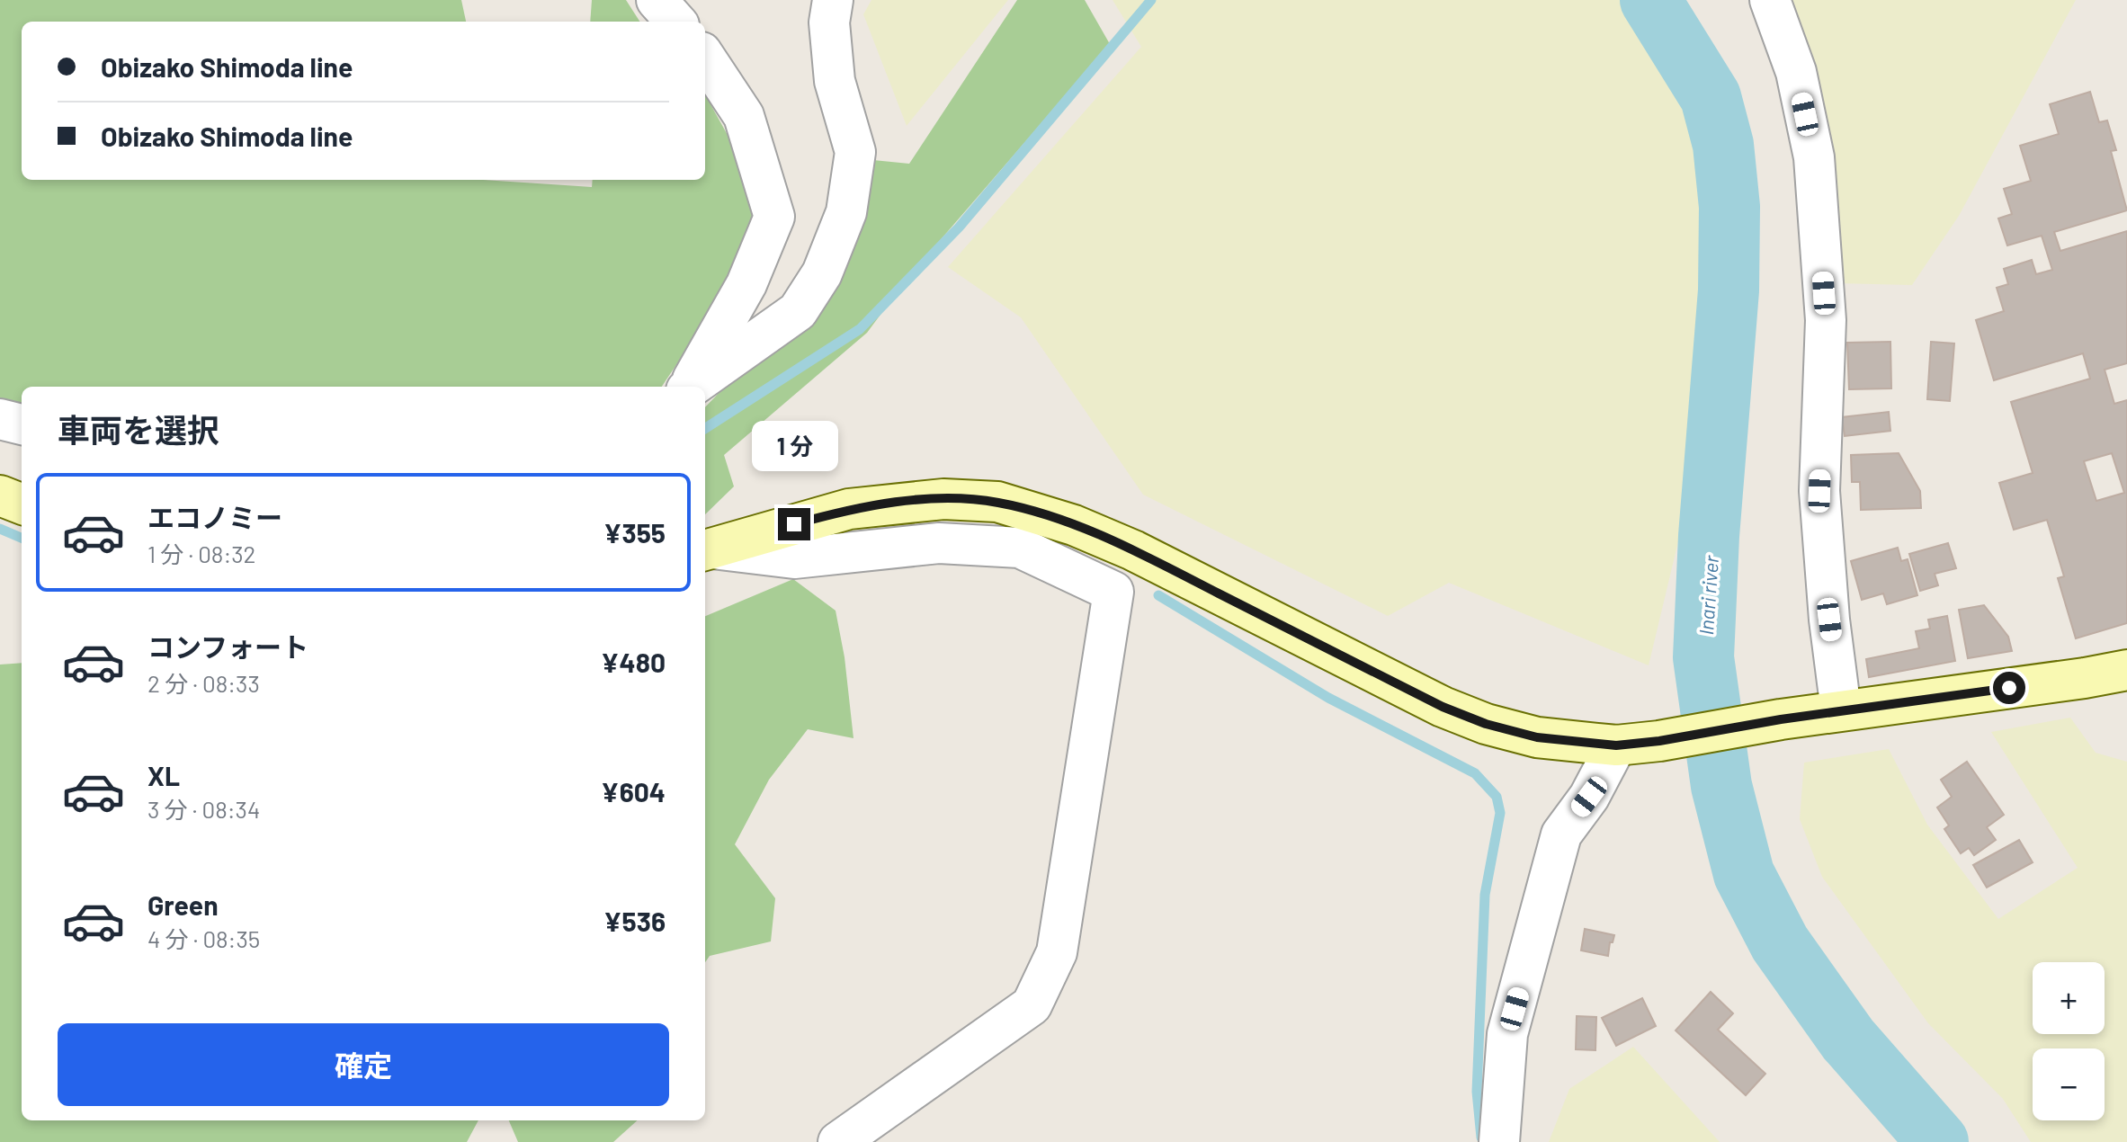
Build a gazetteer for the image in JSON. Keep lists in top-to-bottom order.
{
  "water": ["Inari river"],
  "page": {
    "banner": ["Obizako Shimoda line", "Obizako Shimoda line"],
    "heading": "車両を選択",
    "bubble": "1 分",
    "list": [
      {
        "name": "エコノミー",
        "note": "1 分 · 08:32",
        "value": "¥355"
      },
      {
        "name": "コンフォート",
        "note": "2 分 · 08:33",
        "value": "¥480"
      },
      {
        "name": "XL",
        "note": "3 分 · 08:34",
        "value": "¥604"
      },
      {
        "name": "Green",
        "note": "4 分 · 08:35",
        "value": "¥536"
      }
    ],
    "map_buttons": ["+", "−"],
    "buttons": "確定"
  }
}
